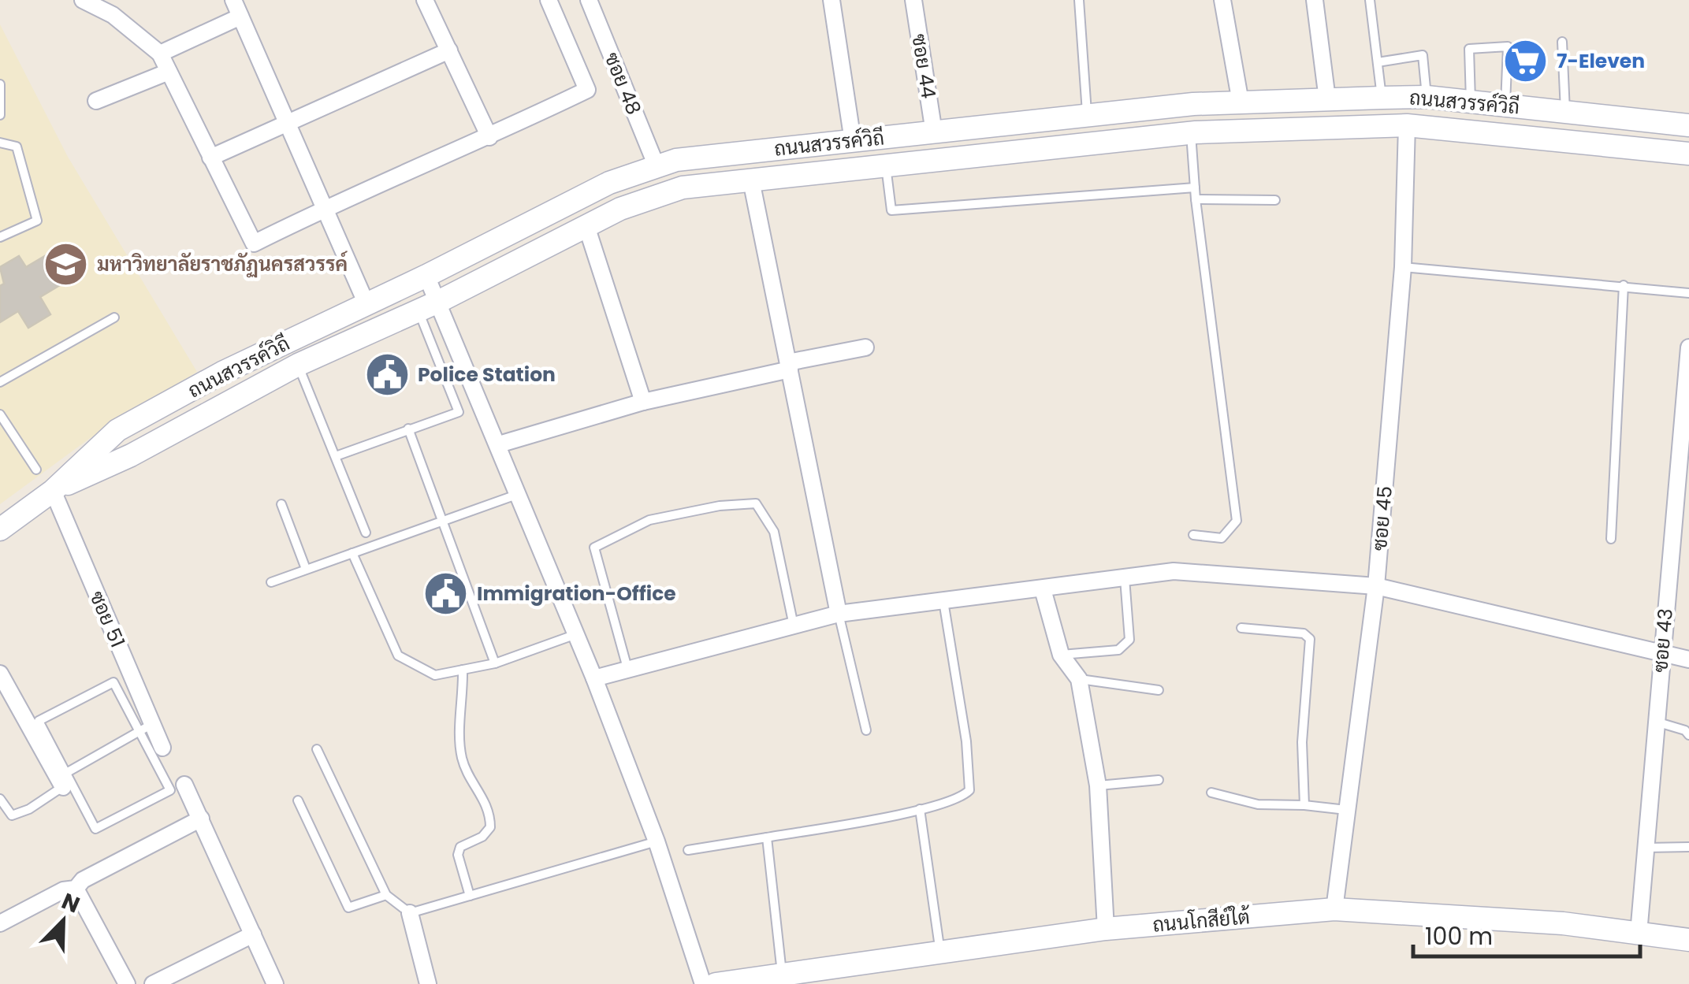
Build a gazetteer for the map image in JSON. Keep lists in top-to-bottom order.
{
  "streets": {
    "main road": ["ถนนสวรรค์วิถี", "ถนนโกสีย์ใต้"],
    "street": [
      "ซอย 44",
      "ซอย 48",
      "ซอย 45",
      "ซอย 51",
      "ซอย 43"
    ]
  },
  "crossings": [
    ["ซอย 44", "ถนนสวรรค์วิถี"],
    ["ซอย 48", "ถนนสวรรค์วิถี"],
    ["ถนนสวรรค์วิถี", "ซอย 45"],
    ["ถนนสวรรค์วิถี", "ซอย 51"],
    ["ซอย 45", "ถนนโกสีย์ใต้"],
    ["ซอย 43", "ถนนโกสีย์ใต้"]
  ],
  "places": {
    "supermarket": ["7-Eleven"],
    "school or university": ["มหาวิทยาลัยราชภัฏนครสวรรค์"],
    "public building": ["Police Station", "Immigration-Office"]
  },
  "scale_bar": "100 m",
  "north": "top right"
}
